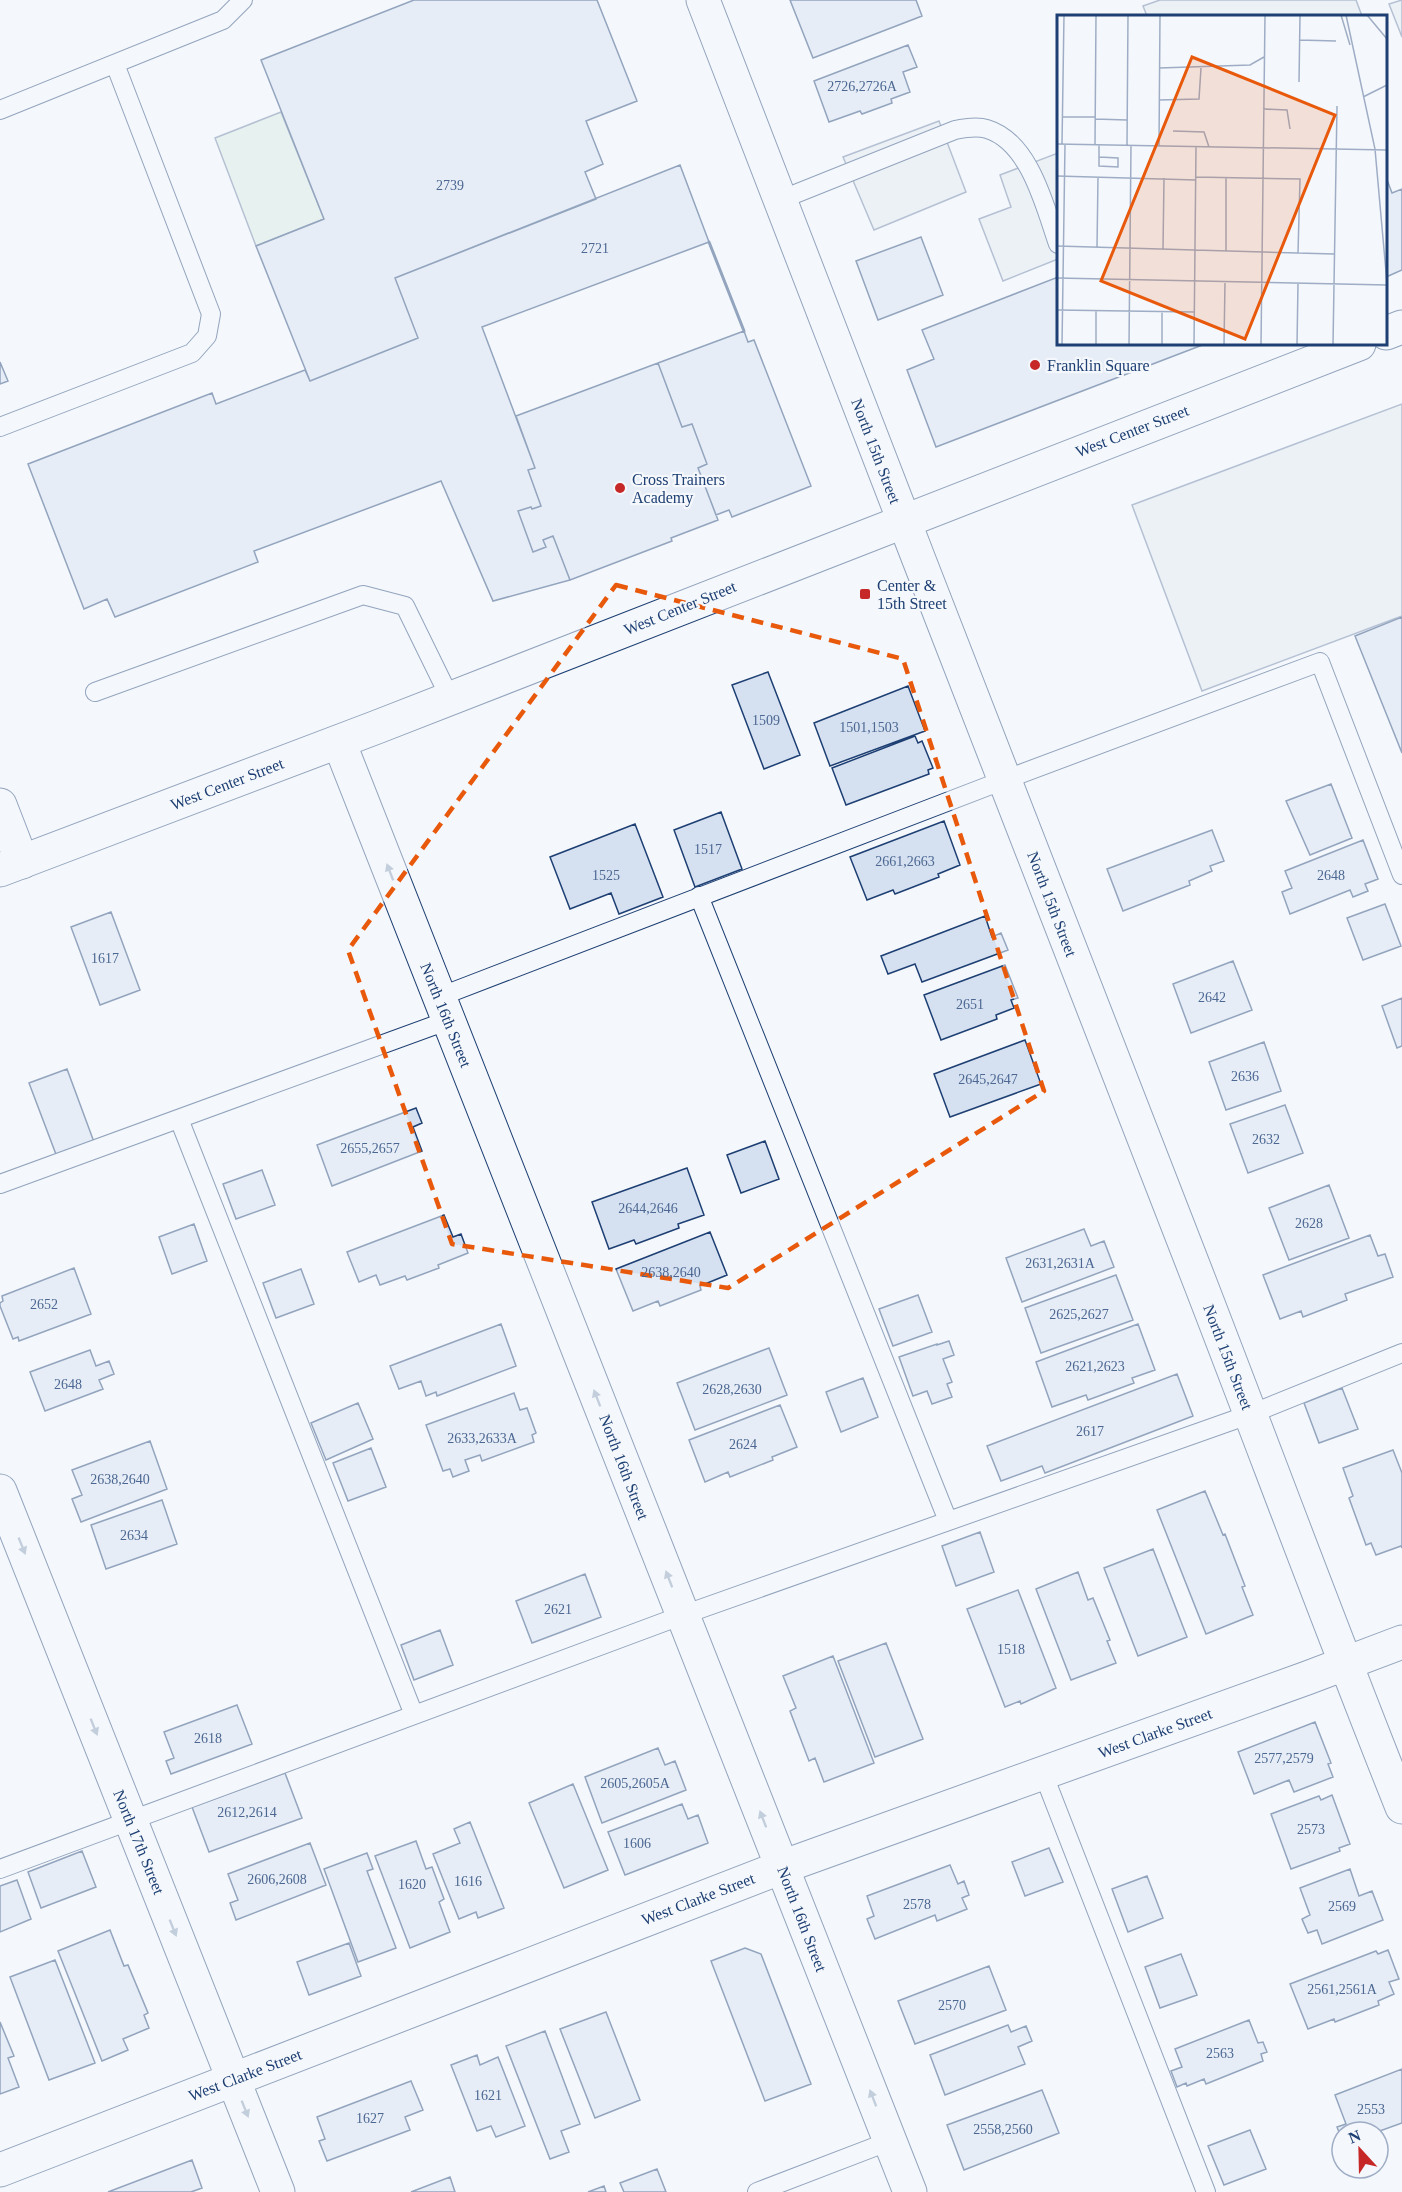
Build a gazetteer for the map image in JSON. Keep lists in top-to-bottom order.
{
  "streets": {
    "street": [
      "West Center Street",
      "North 15th Street",
      "North 16th Street",
      "West Clarke Street",
      "North 17th Street"
    ]
  },
  "crossings": [
    ["West Center Street", "North 15th Street"],
    ["West Center Street", "North 16th Street"],
    ["North 15th Street", "West Clarke Street"],
    ["North 16th Street", "West Clarke Street"],
    ["West Clarke Street", "North 17th Street"]
  ],
  "one_way": ["North 16th Street", "North 17th Street"],
  "places": {
    "other": ["Franklin Square", "Cross Trainers Academy"],
    "transit": ["Center & 15th Street"]
  },
  "house_numbers": [
    "2726,2726A",
    "2739",
    "2721",
    "1509",
    "1501,1503",
    "1517",
    "2661,2663",
    "1525",
    "2648",
    "1617",
    "2642",
    "2651",
    "2636",
    "2645,2647",
    "2632",
    "2655,2657",
    "2644,2646",
    "2628",
    "2631,2631A",
    "2638,2640",
    "2652",
    "2625,2627",
    "2621,2623",
    "2648",
    "2628,2630",
    "2617",
    "2633,2633A",
    "2624",
    "2638,2640",
    "2634",
    "2621",
    "1518",
    "2618",
    "2577,2579",
    "2605,2605A",
    "2612,2614",
    "2573",
    "1606",
    "2606,2608",
    "1616",
    "1620",
    "2578",
    "2569",
    "2561,2561A",
    "2570",
    "2563",
    "1621",
    "2553",
    "1627",
    "2558,2560"
  ],
  "north": "top"
}
